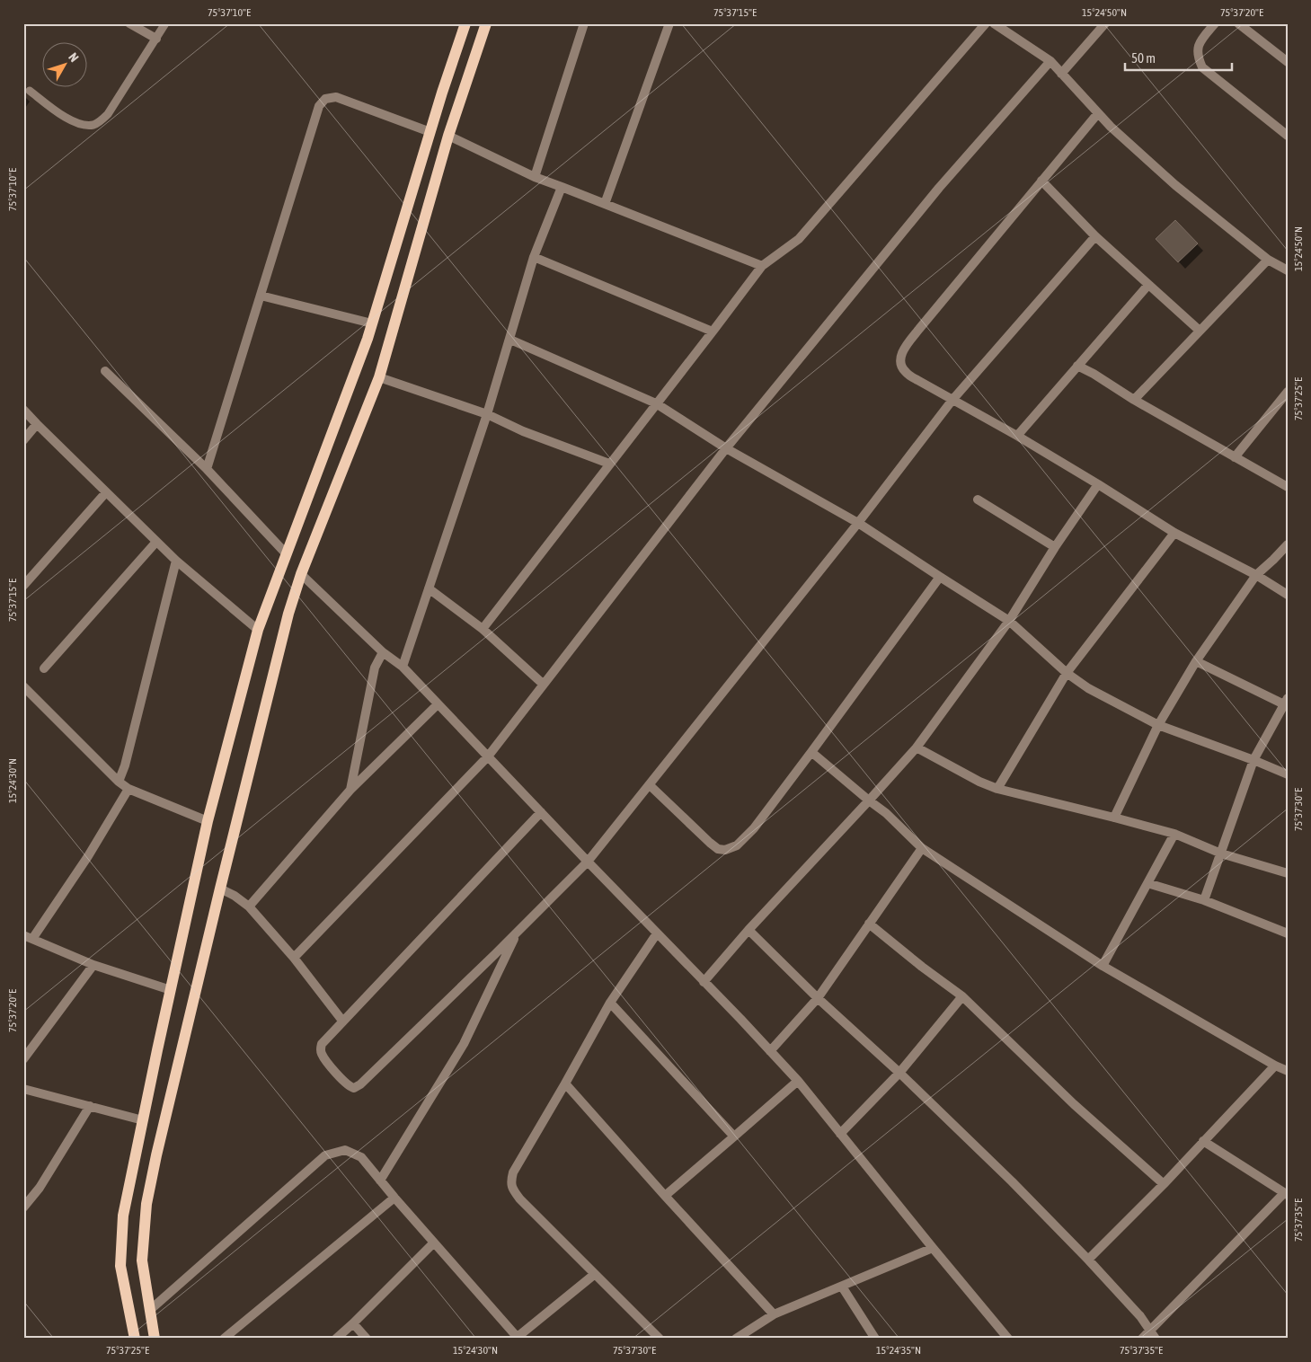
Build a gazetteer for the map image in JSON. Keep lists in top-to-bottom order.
{
  "scale_bar": "50 m",
  "north": "top right",
  "coordinates": [
    "75°37'10\"E",
    "75°37'15\"E",
    "15°24'50\"N",
    "75°37'20\"E",
    "75°37'25\"E",
    "15°24'30\"N",
    "75°37'30\"E",
    "75°37'35\"E",
    "15°24'35\"N"
  ]
}
